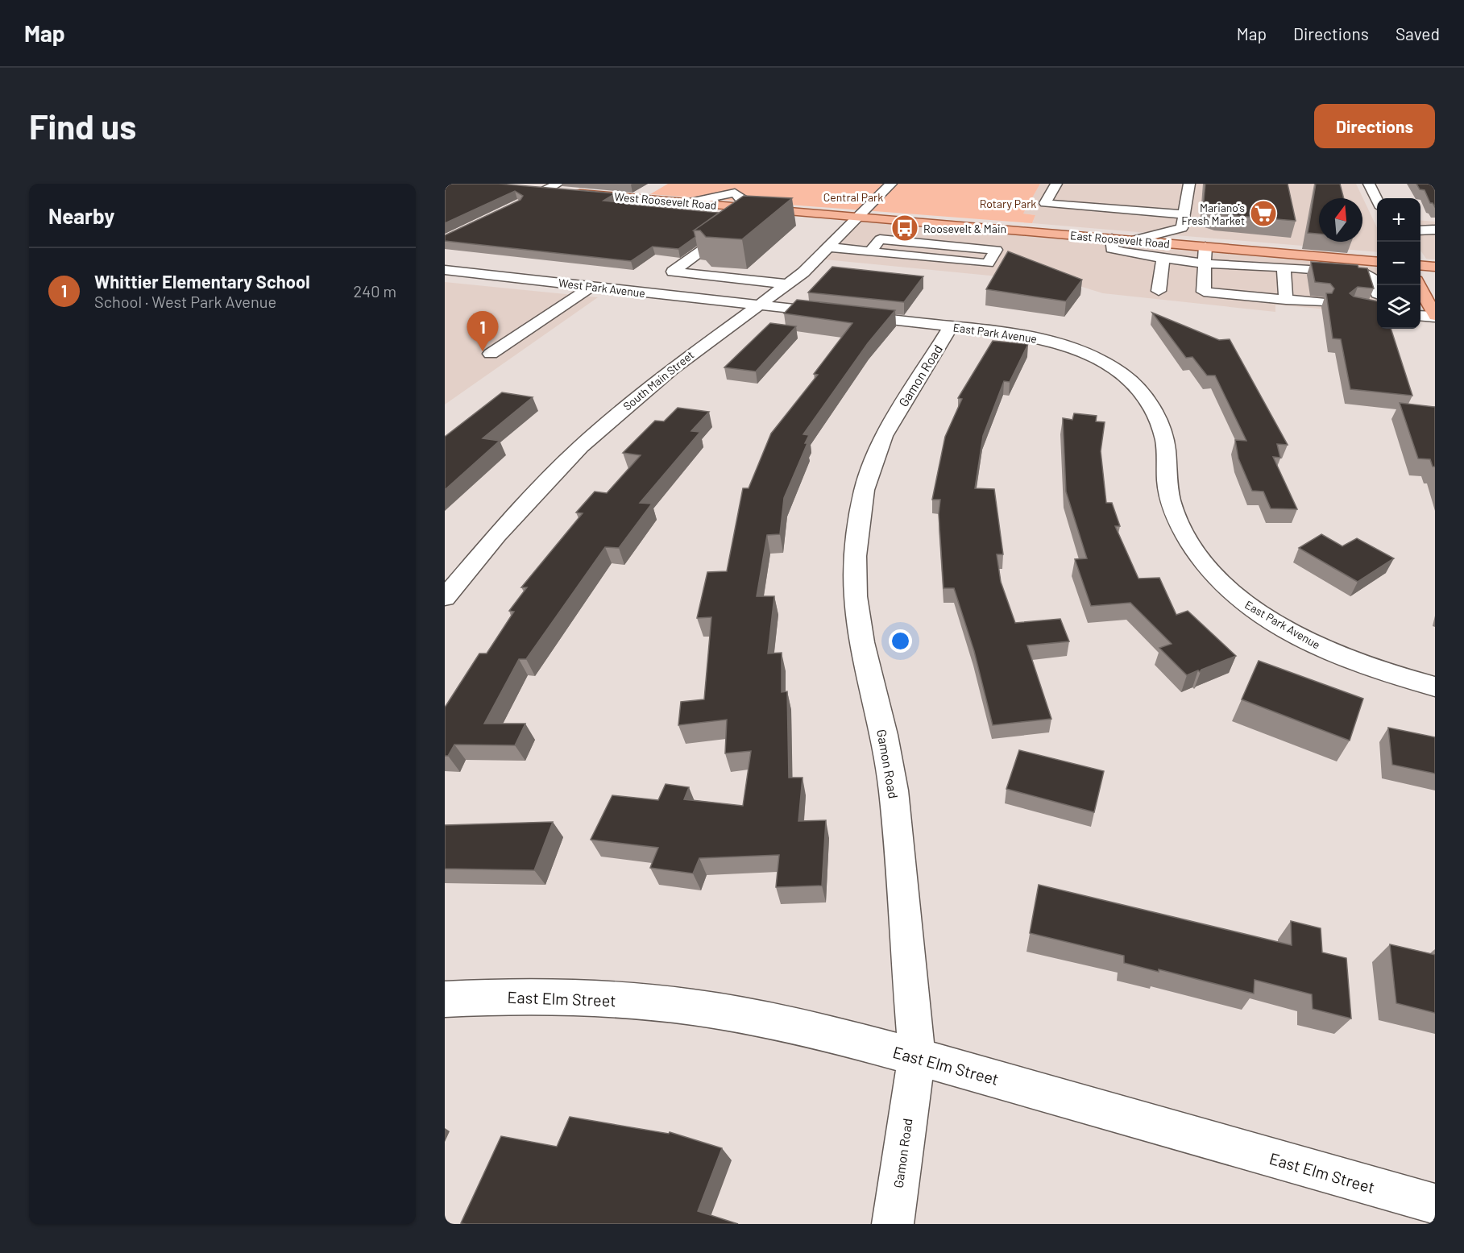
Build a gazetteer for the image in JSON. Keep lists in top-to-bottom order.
{
  "streets": {
    "main road": ["West Roosevelt Road", "East Roosevelt Road"],
    "street": [
      "West Park Avenue",
      "East Park Avenue",
      "Gamon Road",
      "South Main Street",
      "East Elm Street"
    ]
  },
  "crossings": [
    ["West Roosevelt Road", "East Roosevelt Road"],
    ["West Roosevelt Road", "South Main Street"],
    ["East Roosevelt Road", "South Main Street"],
    ["West Park Avenue", "East Park Avenue"],
    ["West Park Avenue", "South Main Street"],
    ["East Park Avenue", "Gamon Road"],
    ["East Park Avenue", "South Main Street"],
    ["Gamon Road", "East Elm Street"]
  ],
  "parks": ["Central Park", "Rotary Park"],
  "places": {
    "supermarket": ["Mariano's Fresh Market"],
    "bus stop": ["Roosevelt & Main"]
  },
  "north": "top",
  "page": {
    "header": "Map",
    "nav": ["Map", "Directions", "Saved"],
    "buttons": "Directions",
    "title": "Find us",
    "heading": "Nearby",
    "map_buttons": ["+", "−"],
    "list": [
      {
        "mark": "1",
        "name": "Whittier Elementary School",
        "note": "School · West Park Avenue",
        "value": "240 m"
      }
    ],
    "pins": "1"
  }
}
